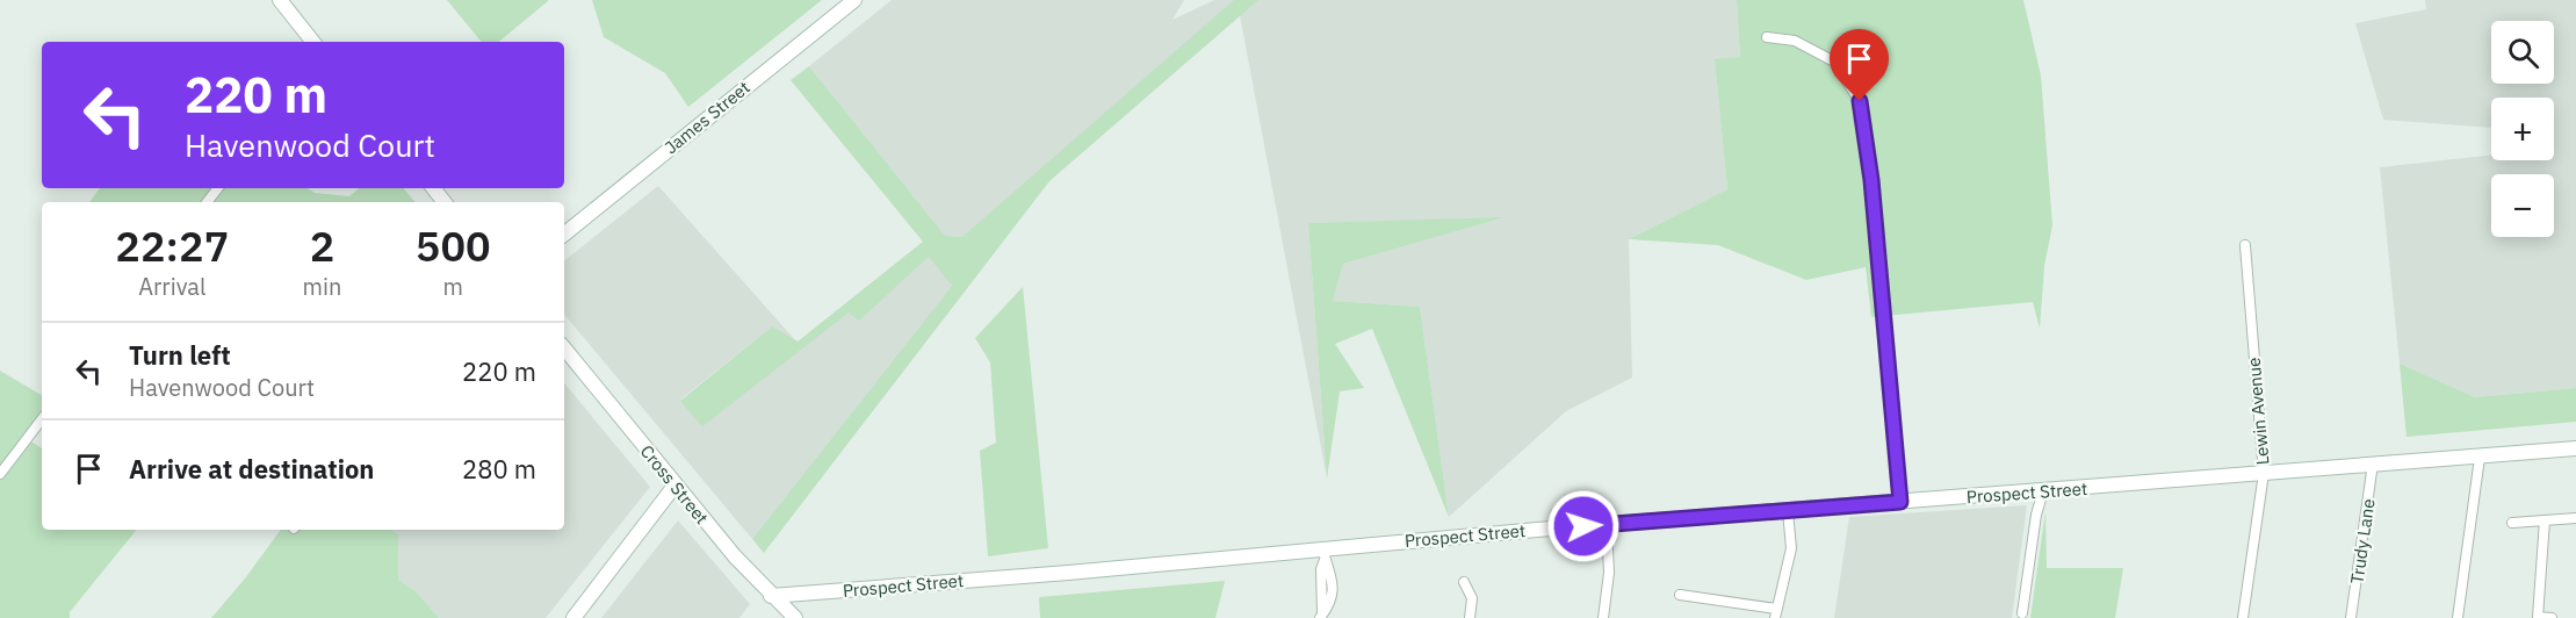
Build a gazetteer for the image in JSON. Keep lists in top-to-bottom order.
{
  "streets": {
    "street": [
      "James Street",
      "Lewin Avenue",
      "Cross Street",
      "Prospect Street",
      "Trudy Lane"
    ]
  },
  "crossings": [
    ["Lewin Avenue", "Prospect Street"],
    ["Cross Street", "Prospect Street"],
    ["Prospect Street", "Trudy Lane"]
  ],
  "page": {
    "map_buttons": ["+", "−"],
    "turn": ["220 m", "Havenwood Court"],
    "eta": [
      "22:27",
      "Arrival",
      "2",
      "min",
      "500",
      "m"
    ],
    "list": [
      {
        "name": "Turn left",
        "note": "Havenwood Court",
        "value": "220 m"
      },
      {
        "name": "Arrive at destination",
        "value": "280 m"
      }
    ]
  }
}
